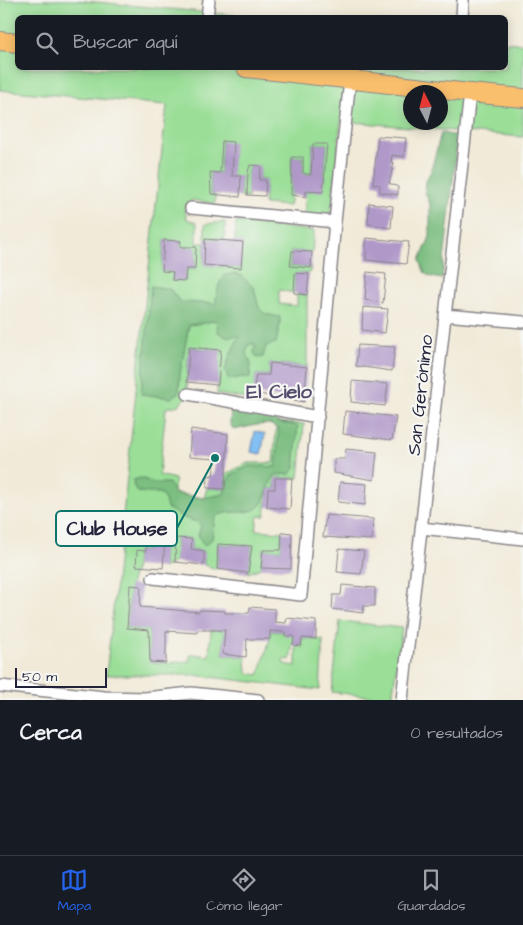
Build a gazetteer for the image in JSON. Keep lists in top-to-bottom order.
{
  "streets": {
    "street": ["San Gerónimo"]
  },
  "districts": ["El Cielo"],
  "places": ["Club House"],
  "scale_bar": "50 m",
  "north": "top",
  "page": {
    "search": "Buscar aquí",
    "scale": "50 m",
    "heading": ["Cerca", "0 resultados"],
    "nav": ["Mapa", "Cómo llegar", "Guardados"]
  }
}
